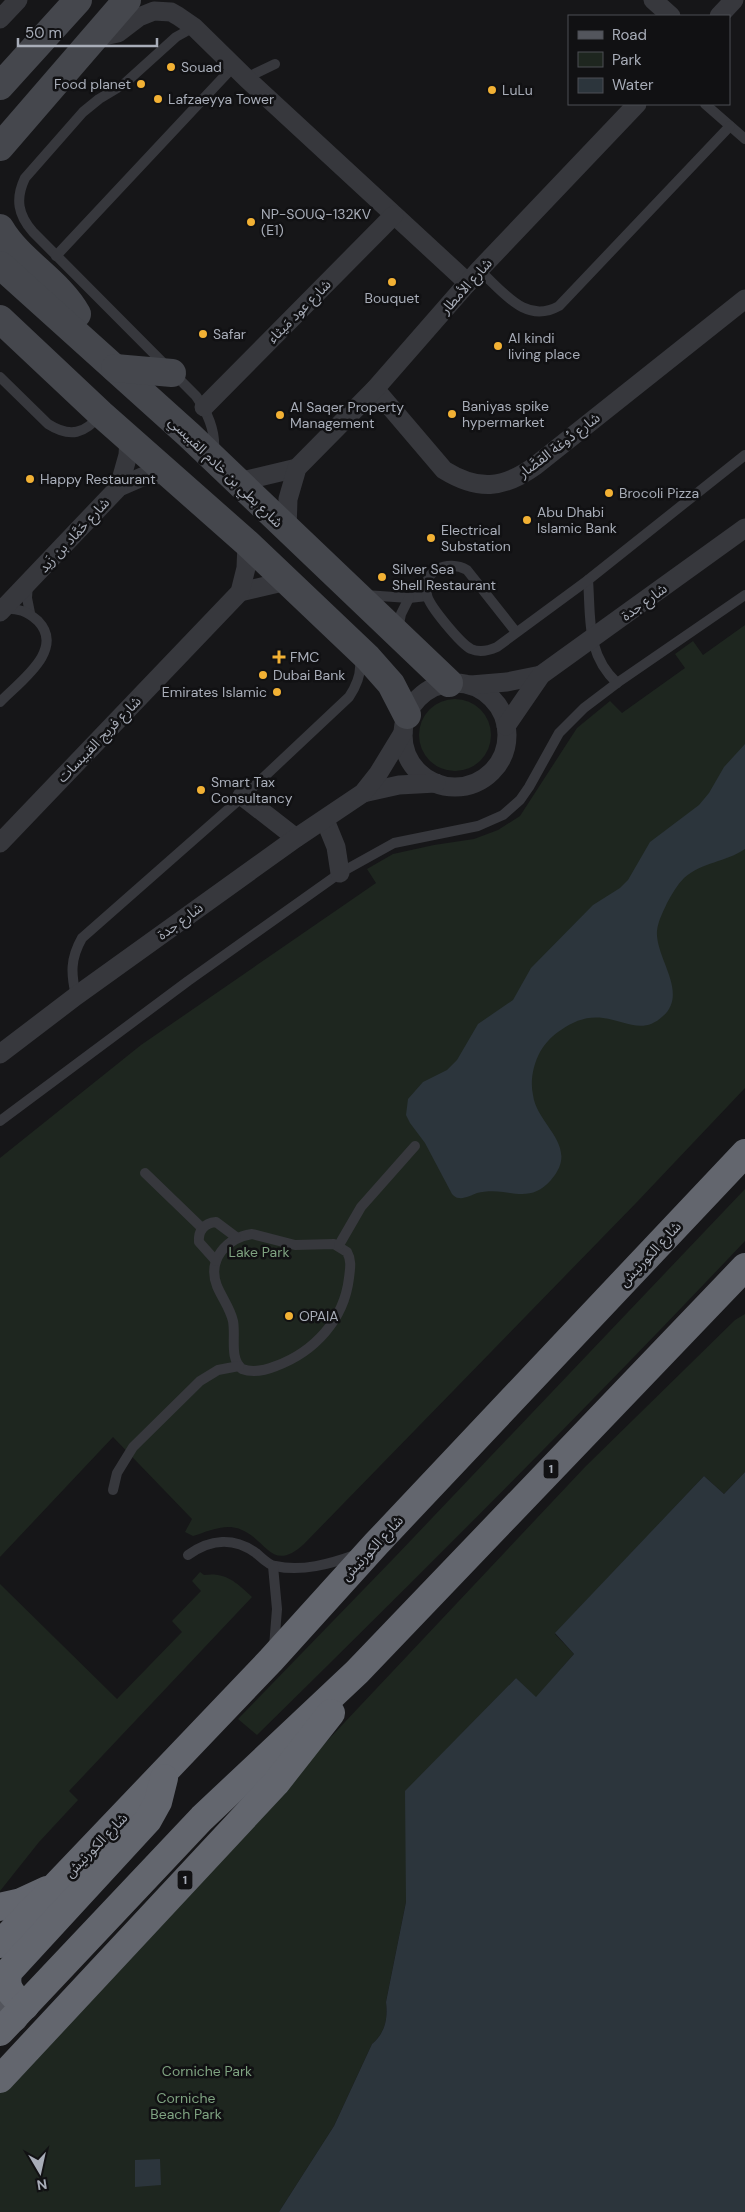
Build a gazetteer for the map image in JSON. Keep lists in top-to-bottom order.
{
  "streets": {
    "highway": ["شارع الكورنيش", "1"],
    "street": [
      "شارع الأمطار",
      "شارع عود مَيثاء",
      "شارع دُوغة القصَّار",
      "شارع بطي بن خادم القبيسي",
      "شارع حَمَّاد بن زَيد",
      "شارع جدة",
      "شارع فريج القبيسات"
    ]
  },
  "crossings": [
    ["شارع الأمطار", "شارع دُوغة القصَّار"],
    ["شارع بطي بن خادم القبيسي", "شارع جدة"]
  ],
  "parks": ["Lake Park", "Corniche Park", "Corniche Beach Park"],
  "places": {
    "other": [
      "Souad",
      "Food planet",
      "LuLu",
      "Lafzaeyya Tower",
      "NP-SOUQ-132KV (E1)",
      "Bouquet",
      "Safar",
      "Al kindi living place",
      "Baniyas spike hypermarket",
      "Al Saqer Property Management",
      "Happy Restaurant",
      "Brocoli Pizza",
      "Abu Dhabi Islamic Bank",
      "Electrical Substation",
      "Silver Sea Shell Restaurant",
      "Dubai Bank",
      "Emirates Islamic",
      "Smart Tax Consultancy",
      "OPAIA"
    ],
    "health": ["FMC"]
  },
  "legend": ["Road", "Park", "Water"],
  "scale_bar": "50 m",
  "north": "bottom"
}
